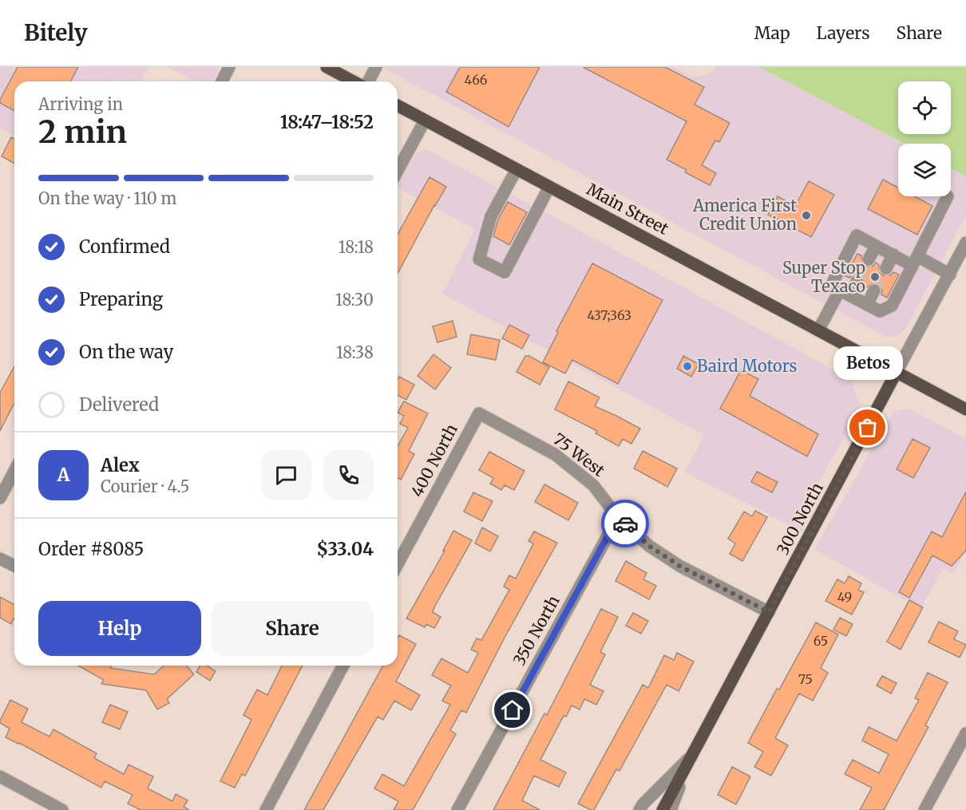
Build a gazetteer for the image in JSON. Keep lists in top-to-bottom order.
{
  "streets": {
    "main road": ["Main Street", "300 North"],
    "street": ["75 West", "400 North", "350 North"]
  },
  "crossings": [
    ["Main Street", "300 North"],
    ["75 West", "400 North"],
    ["75 West", "300 North"],
    ["75 West", "350 North"]
  ],
  "places": [
    "America First Credit Union",
    "Super Stop Texaco",
    "Baird Motors",
    "Betos"
  ],
  "house_numbers": [
    "466",
    "437;363",
    "49",
    "65",
    "75"
  ],
  "page": {
    "header": "Bitely",
    "nav": ["Map", "Layers", "Share"],
    "heading": ["2 min", "Arriving in", "18:47–18:52"],
    "panel": [
      "Alex",
      "Courier · 4.5",
      "Order #8085",
      "$33.04"
    ],
    "bar": "On the way · 110 m",
    "list": [
      ["Confirmed", "18:18"],
      ["Preparing", "18:30"],
      ["On the way", "18:38"],
      "Delivered"
    ],
    "bubble": "Betos",
    "round": "A",
    "buttons": ["Help", "Share"]
  }
}
